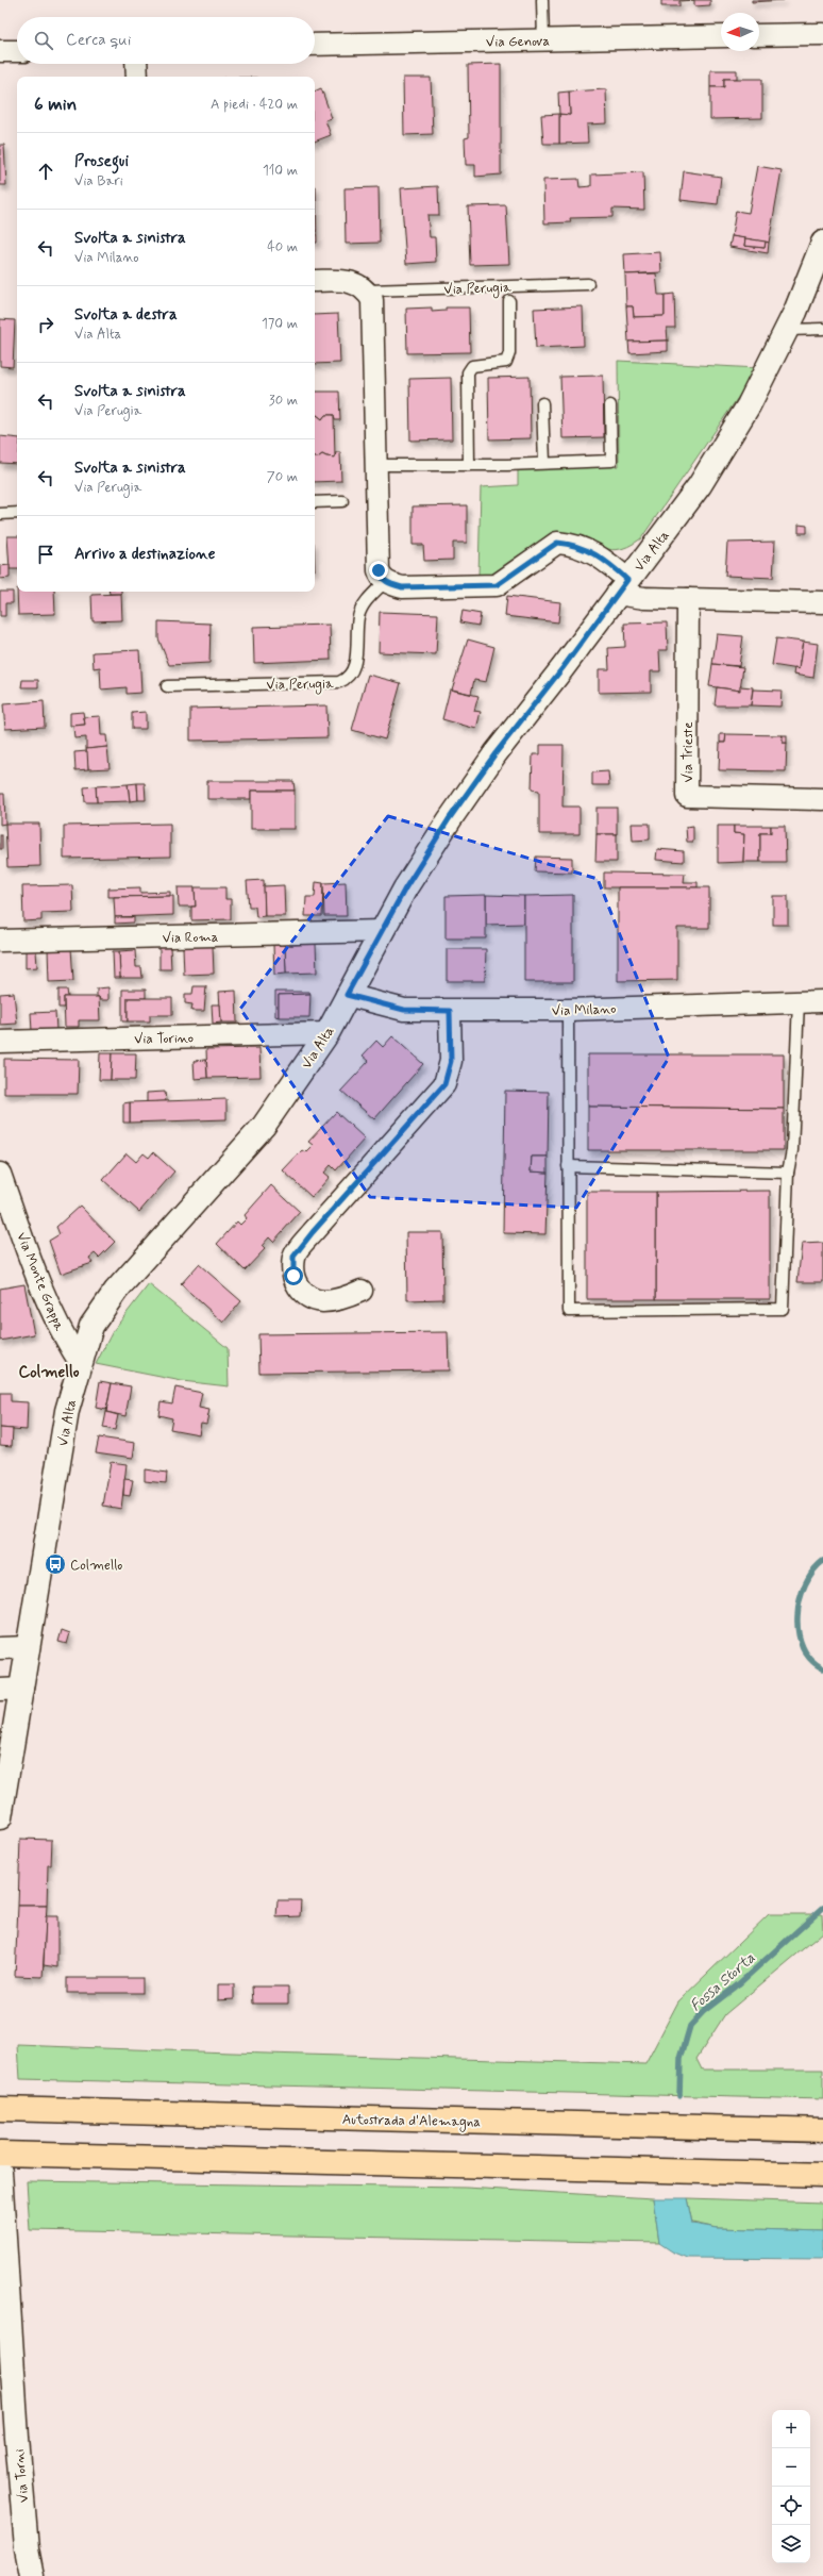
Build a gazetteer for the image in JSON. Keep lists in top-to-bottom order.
{
  "streets": {
    "highway": ["Autostrada d'Alemagna"],
    "main road": ["Via Alta", "Via Torni"],
    "street": [
      "Via Genova",
      "Via Trieste",
      "Via Roma",
      "Via Milano",
      "Via Torino",
      "Via Monte Grappa"
    ],
    "lane": ["Via Perugia"]
  },
  "crossings": [
    ["Via Alta", "Via Roma"],
    ["Via Alta", "Via Milano"],
    ["Via Alta", "Via Torino"],
    ["Via Alta", "Via Monte Grappa"]
  ],
  "districts": ["Colmello"],
  "water": ["Fossa Storta"],
  "places": {
    "bus stop": ["Colmello"]
  },
  "north": "left",
  "page": {
    "search": "Cerca qui",
    "heading": ["6 min", "A piedi · 420 m"],
    "list": [
      ["Prosegui", "Via Bari", "110 m"],
      ["Svolta a sinistra", "Via Milano", "40 m"],
      ["Svolta a destra", "Via Alta", "170 m"],
      ["Svolta a sinistra", "Via Perugia", "30 m"],
      ["Svolta a sinistra", "Via Perugia", "70 m"],
      "Arrivo a destinazione"
    ],
    "map_buttons": ["+", "−"]
  }
}
